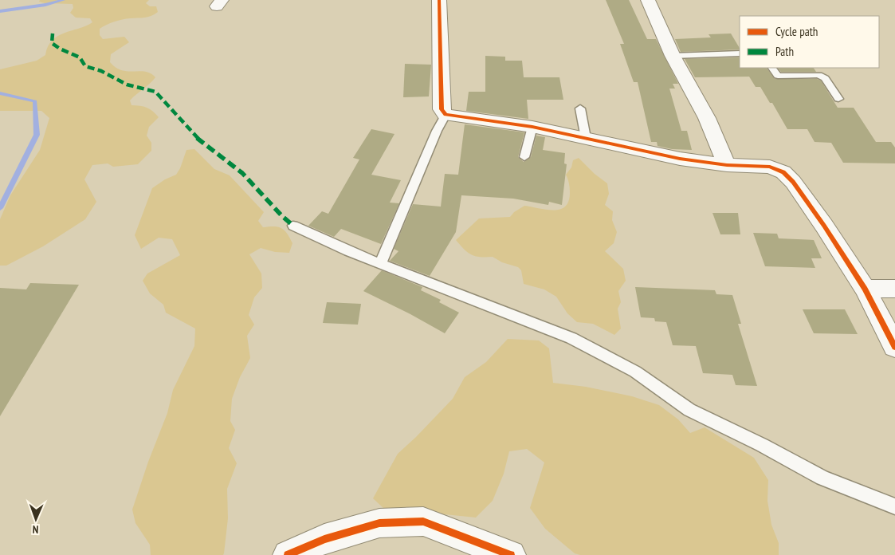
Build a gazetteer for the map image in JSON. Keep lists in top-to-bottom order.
{
  "legend": ["Cycle path", "Path"],
  "north": "bottom"
}
